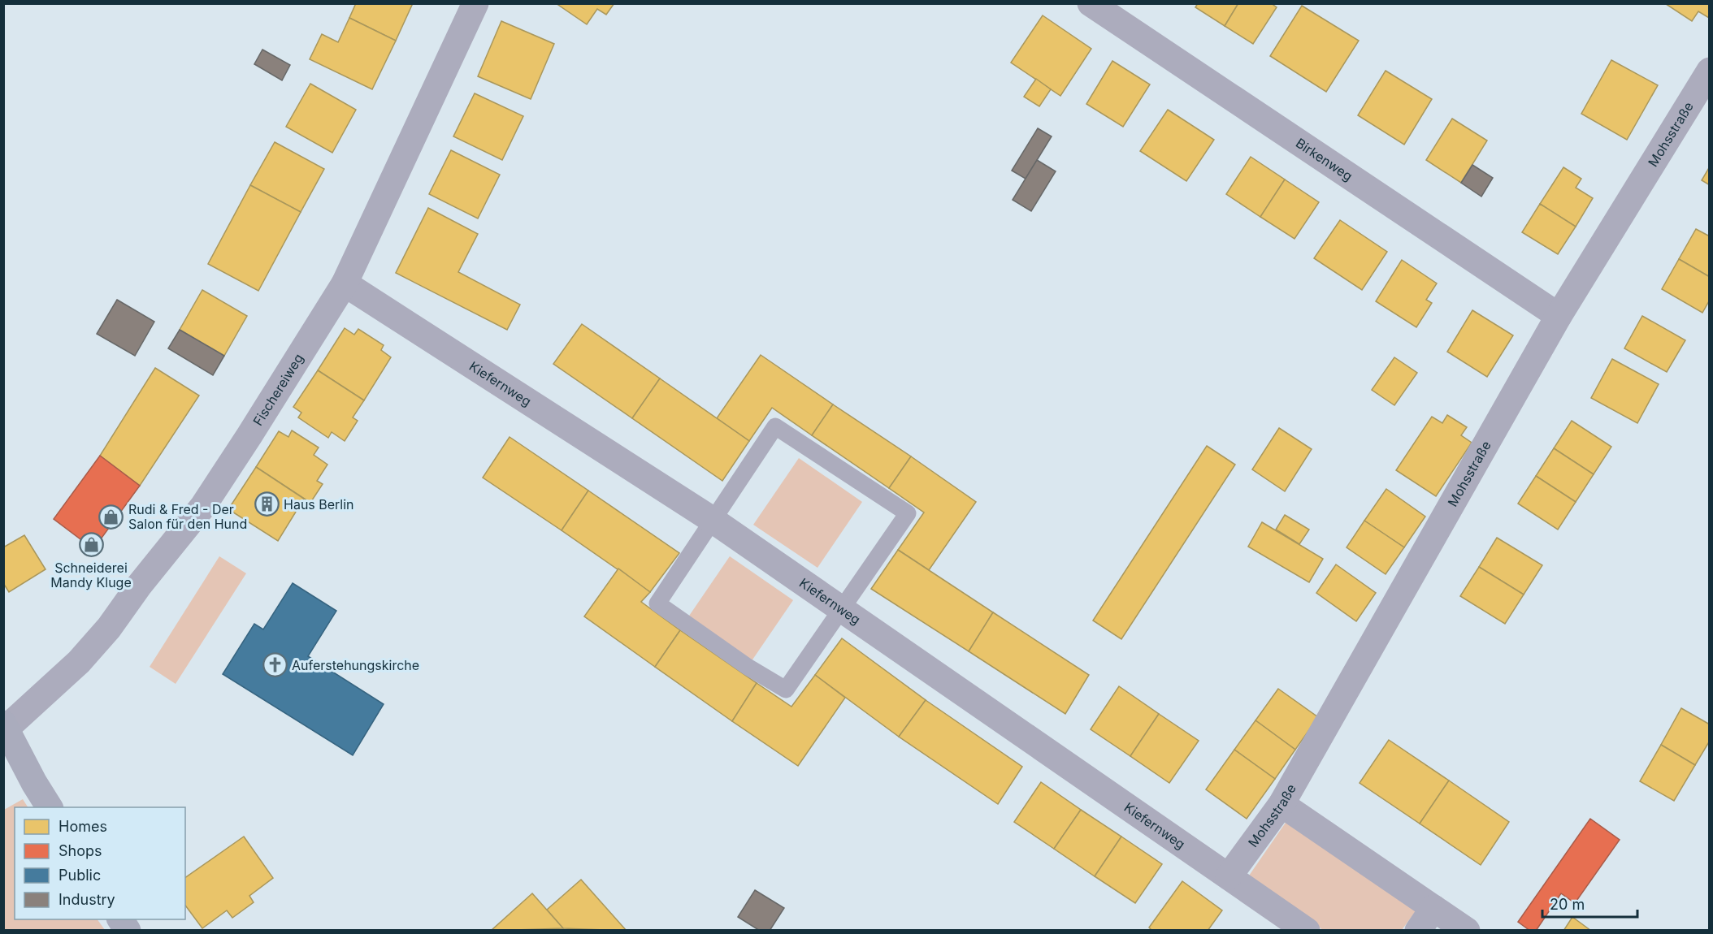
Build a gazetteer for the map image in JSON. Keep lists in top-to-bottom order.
{
  "streets": {
    "street": [
      "Mohsstraße",
      "Birkenweg",
      "Kiefernweg",
      "Fischereiweg"
    ]
  },
  "crossings": [
    ["Mohsstraße", "Birkenweg"],
    ["Mohsstraße", "Kiefernweg"],
    ["Kiefernweg", "Fischereiweg"]
  ],
  "places": {
    "building": ["Haus Berlin"],
    "shop": ["Rudi & Fred - Der Salon für den Hund", "Schneiderei Mandy Kluge"],
    "church": ["Auferstehungskirche"]
  },
  "legend": [
    "Homes",
    "Shops",
    "Public",
    "Industry"
  ],
  "scale_bar": "20 m"
}
